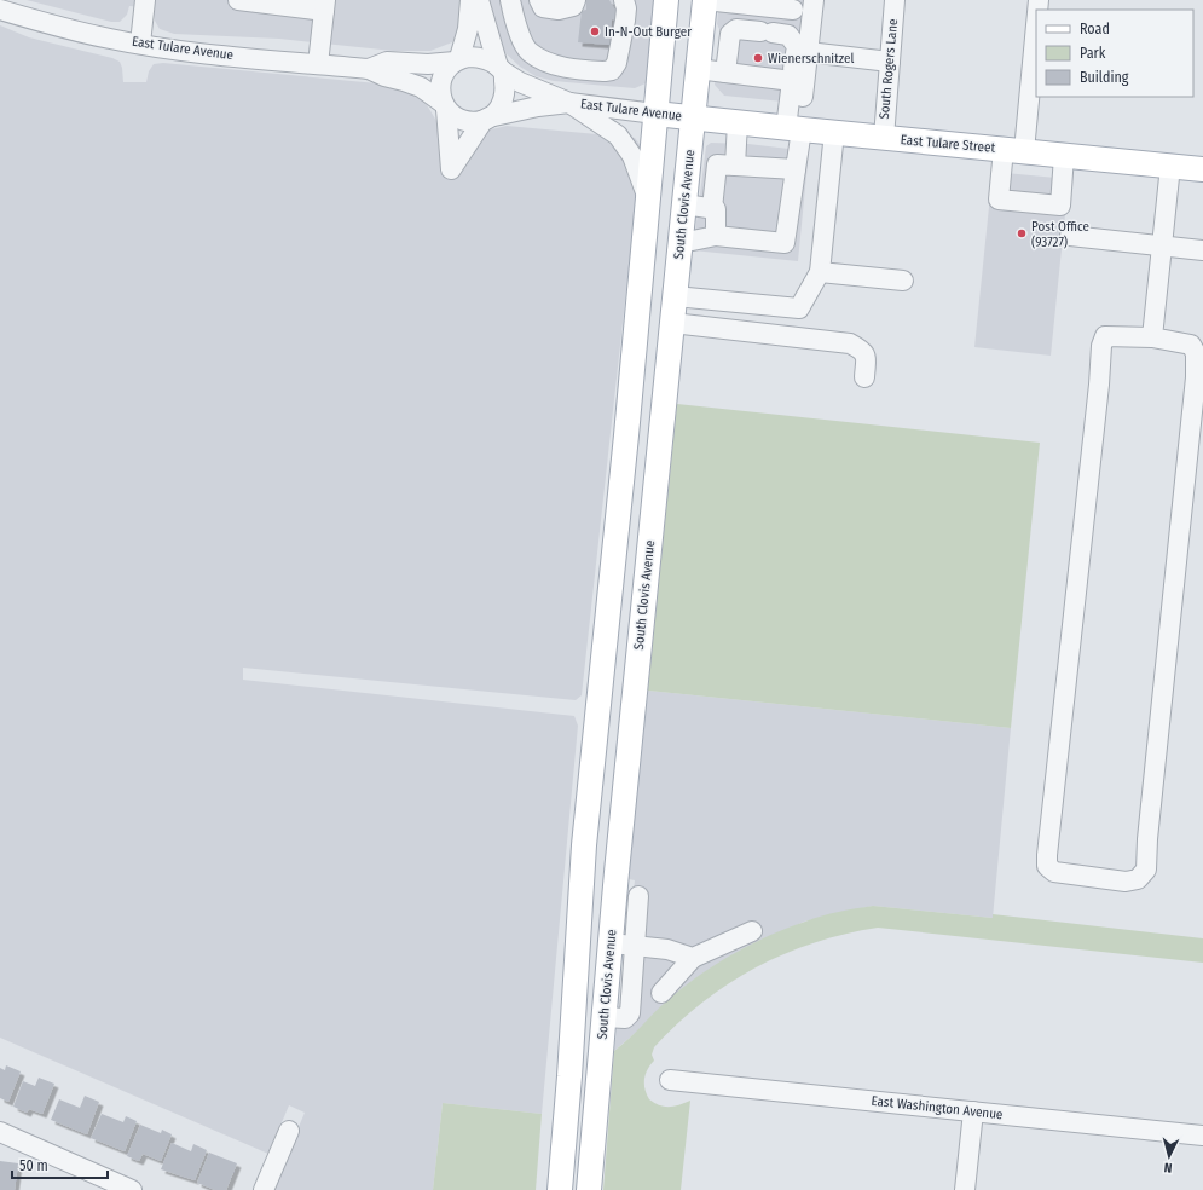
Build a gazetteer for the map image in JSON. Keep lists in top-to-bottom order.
{
  "streets": {
    "main road": ["East Tulare Avenue", "East Tulare Street", "South Clovis Avenue"],
    "street": ["South Rogers Lane", "East Washington Avenue"]
  },
  "crossings": [
    ["East Tulare Avenue", "East Tulare Street"],
    ["East Tulare Avenue", "South Clovis Avenue"],
    ["South Rogers Lane", "East Tulare Street"],
    ["East Tulare Street", "South Clovis Avenue"]
  ],
  "places": ["In-N-Out Burger", "Wienerschnitzel", "Post Office (93727)"],
  "legend": ["Road", "Park", "Building"],
  "scale_bar": "50 m",
  "north": "bottom"
}
